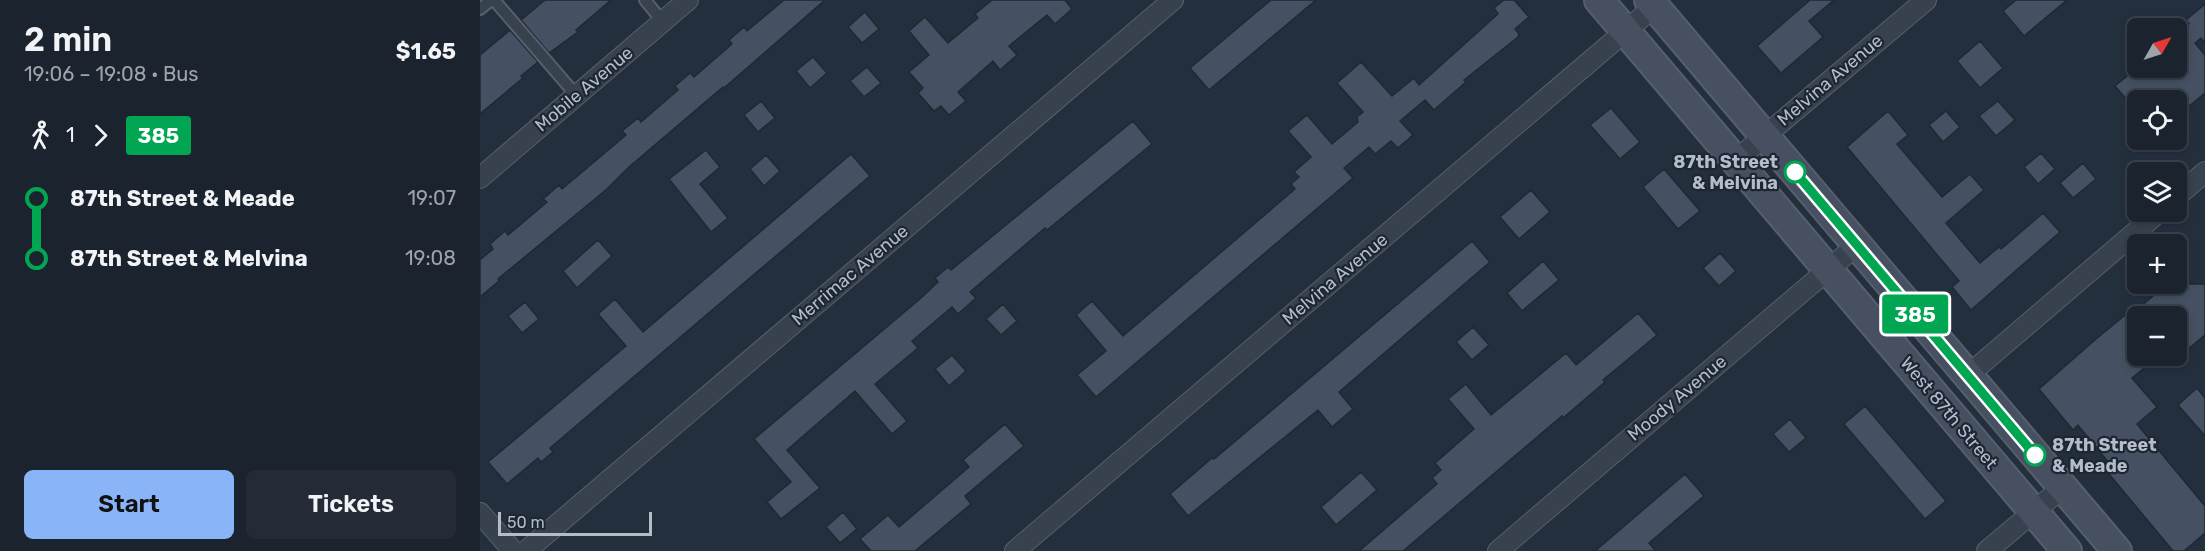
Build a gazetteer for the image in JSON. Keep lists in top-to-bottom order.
{
  "streets": {
    "main road": ["West 87th Street"],
    "street": [
      "Melvina Avenue",
      "Mobile Avenue",
      "Merrimac Avenue",
      "Moody Avenue"
    ]
  },
  "crossings": [
    ["Melvina Avenue", "West 87th Street"],
    ["Moody Avenue", "West 87th Street"]
  ],
  "places": ["87th Street & Melvina", "87th Street & Meade"],
  "lines": ["bus line 385"],
  "scale_bar": "50 m",
  "north": "top right",
  "page": {
    "heading": ["2 min", "19:06 – 19:08 · Bus", "$1.65"],
    "on_map": "385",
    "map_buttons": ["+", "−"],
    "legs": ["1", "385"],
    "list": [
      {
        "name": "87th Street & Meade",
        "value": "19:07"
      },
      {
        "name": "87th Street & Melvina",
        "value": "19:08"
      }
    ],
    "buttons": ["Start", "Tickets"],
    "scale": "50 m"
  }
}
